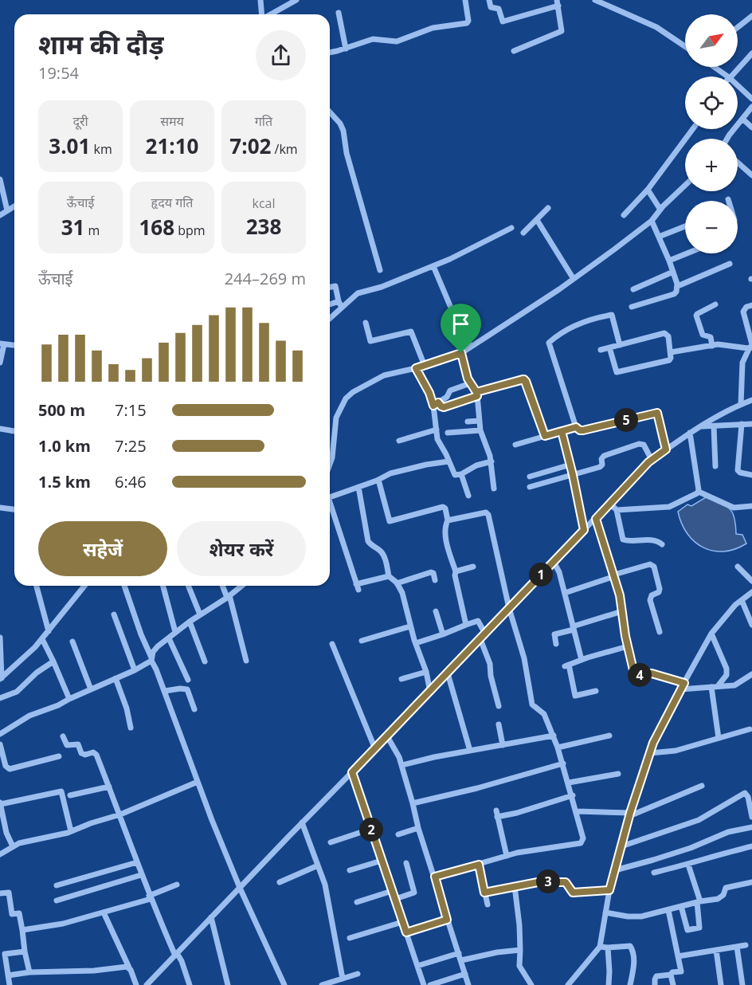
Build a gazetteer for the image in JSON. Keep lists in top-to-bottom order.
{
  "north": "top right",
  "page": {
    "map_buttons": ["+", "−"],
    "heading": ["शाम की दौड़", "19:54"],
    "stats": [
      ["दूरी", "3.01 km"],
      ["समय", "21:10"],
      ["गति", "7:02 /km"],
      ["ऊँचाई", "31 m"],
      ["हृदय गति", "168 bpm"],
      ["kcal", "238"]
    ],
    "chart": ["ऊँचाई", "244–269 m"],
    "list": [
      {
        "name": "500 m",
        "note": "7:15"
      },
      {
        "name": "1.0 km",
        "note": "7:25"
      },
      {
        "name": "1.5 km",
        "note": "6:46"
      }
    ],
    "pins": [
      "5",
      "1",
      "4",
      "2",
      "3"
    ],
    "buttons": ["सहेजें", "शेयर करें"]
  }
}
